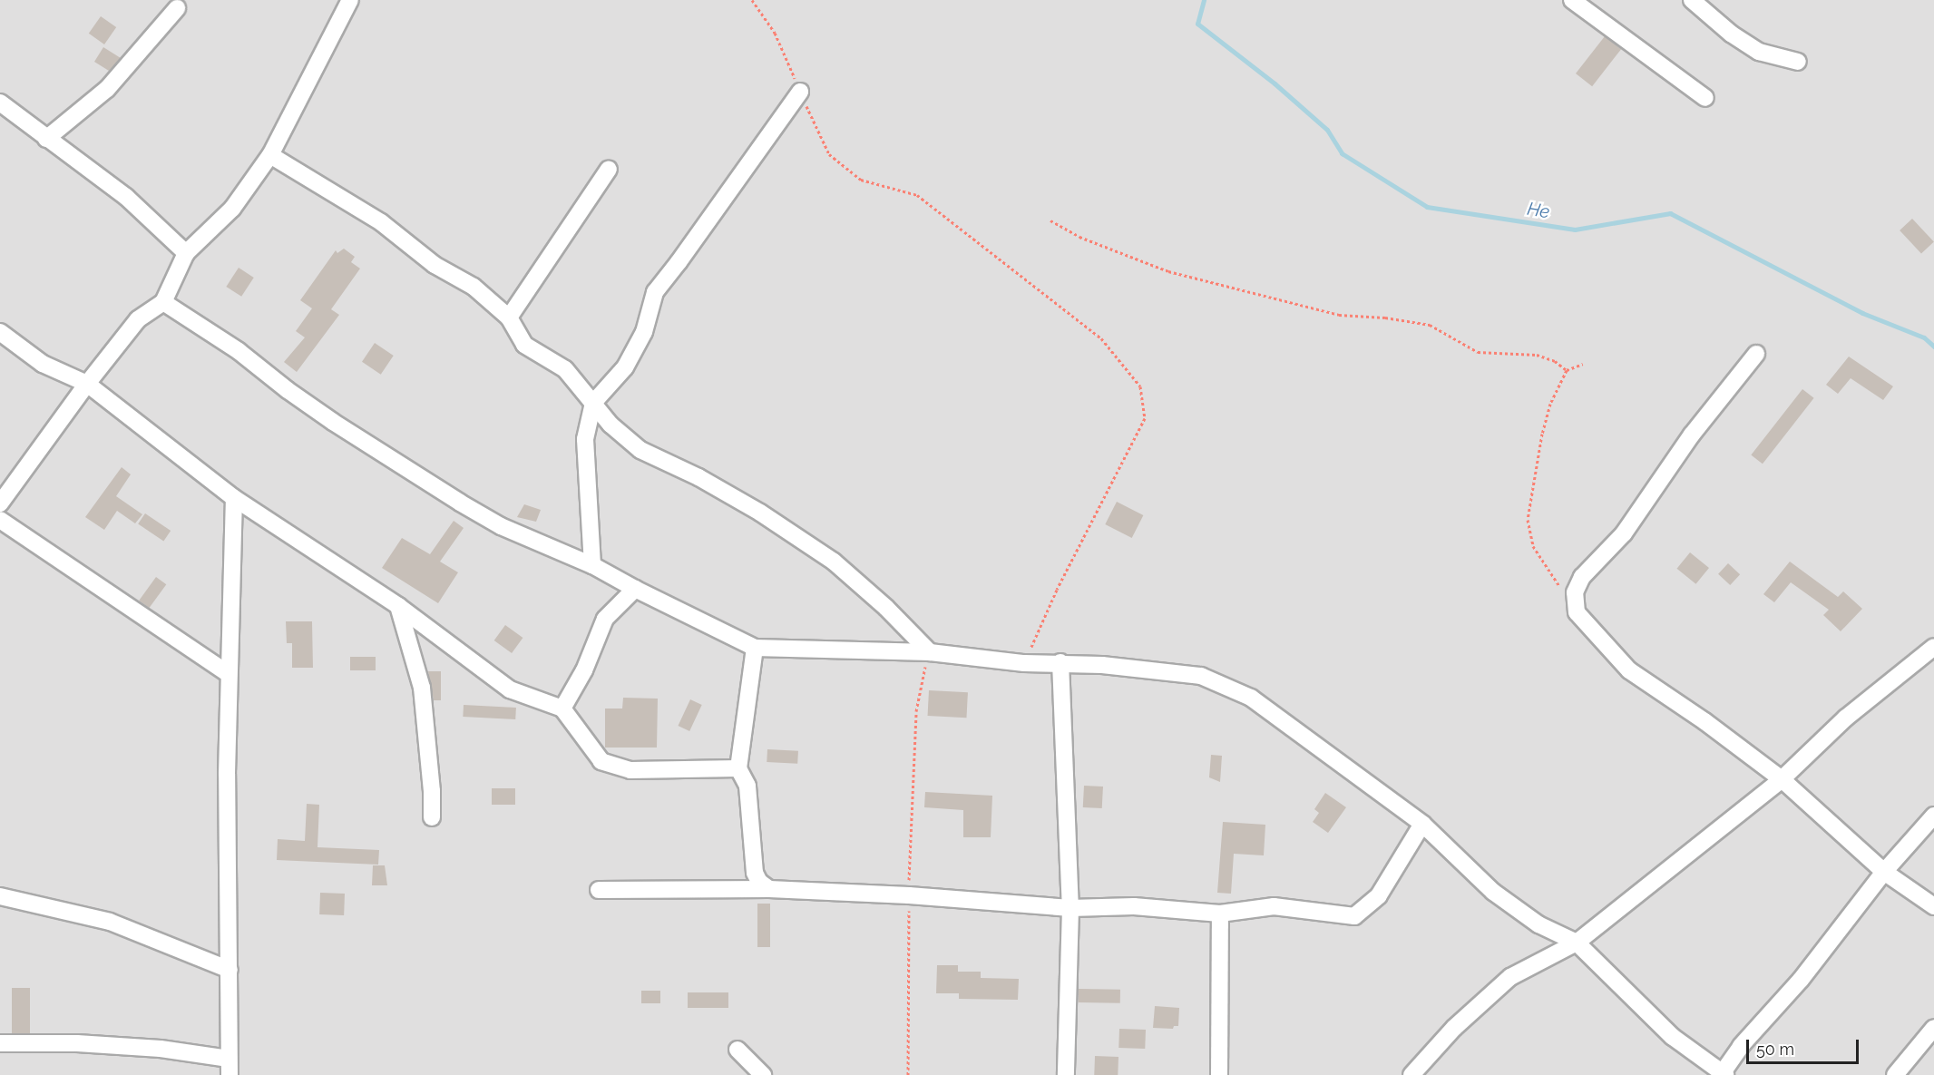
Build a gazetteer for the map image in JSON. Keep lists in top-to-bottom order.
{
  "water": ["He"],
  "scale_bar": "50 m"
}
